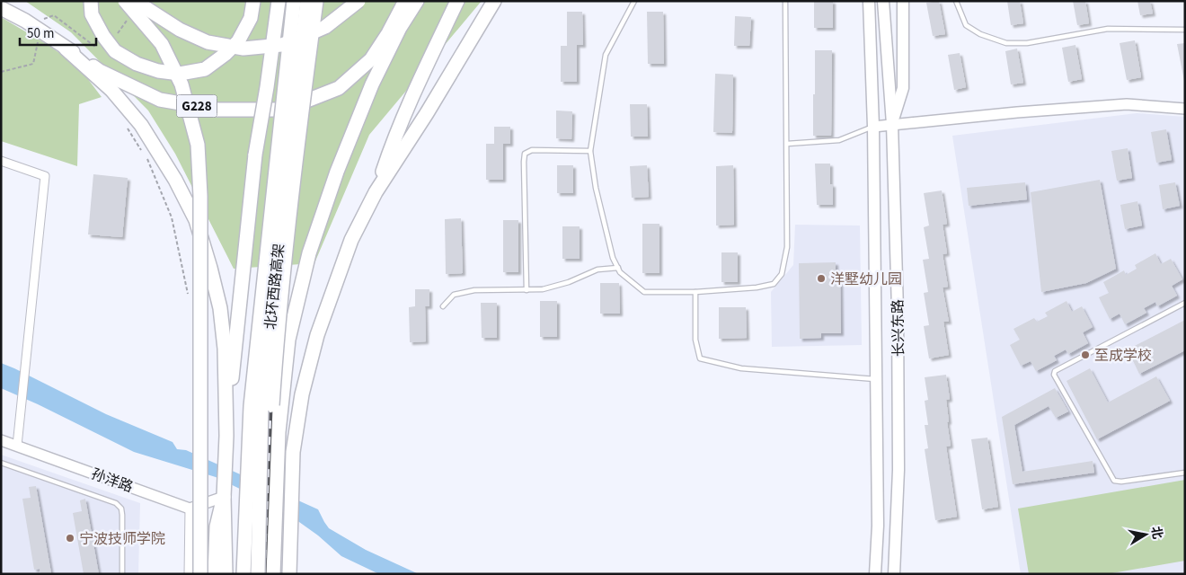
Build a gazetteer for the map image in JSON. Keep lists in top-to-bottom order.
{
  "streets": {
    "main road": ["G228", "北环西路高架", "长兴东路"],
    "street": ["孙洋路"]
  },
  "places": ["洋墅幼儿园", "至成学校", "宁波技师学院"],
  "scale_bar": "50 m",
  "north": "right"
}
